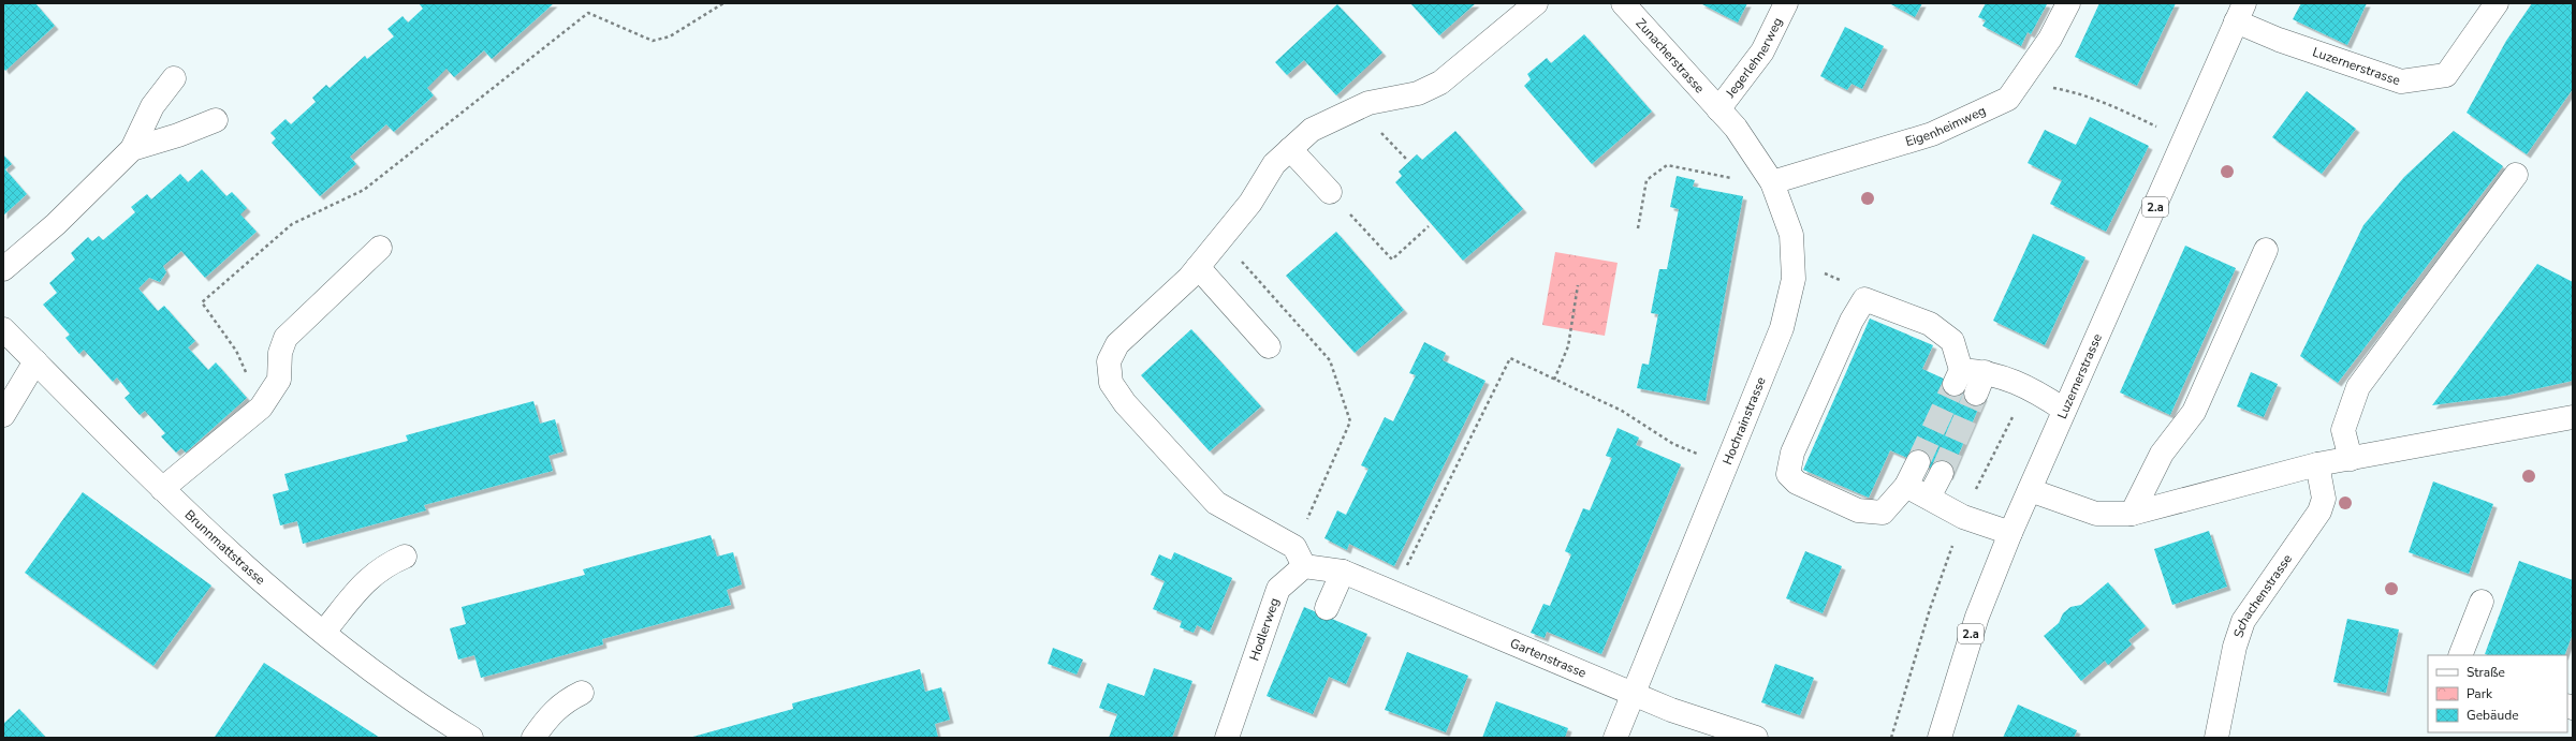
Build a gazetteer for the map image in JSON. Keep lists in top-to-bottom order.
{
  "streets": {
    "street": [
      "Zunacherstrasse",
      "Jegerlehnerweg",
      "Luzernerstrasse",
      "Eigenheimweg",
      "2.a",
      "Hochrainstrasse",
      "Brunnmattstrasse",
      "Schachenstrasse",
      "Hodlerweg",
      "Gartenstrasse"
    ]
  },
  "crossings": [
    ["Zunacherstrasse", "Jegerlehnerweg"],
    ["Zunacherstrasse", "Hochrainstrasse"],
    ["Jegerlehnerweg", "Hochrainstrasse"],
    ["Eigenheimweg", "Hochrainstrasse"],
    ["Hochrainstrasse", "Gartenstrasse"]
  ],
  "legend": ["Straße", "Park", "Gebäude"]
}
